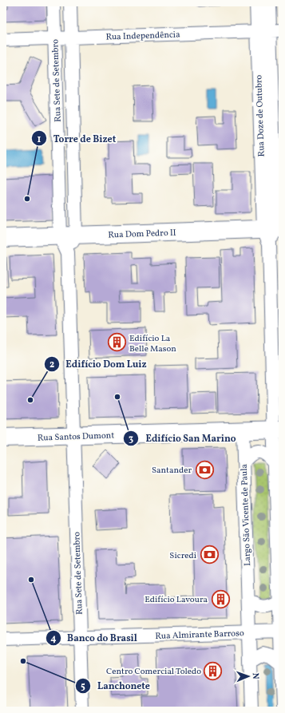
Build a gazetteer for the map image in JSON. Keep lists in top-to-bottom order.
{
  "streets": {
    "street": [
      "Rua Independência",
      "Rua Sete de Setembro",
      "Rua Doze de Outubro",
      "Rua Dom Pedro II",
      "Rua Santos Dumont",
      "Largo São Vicente de Paula",
      "Rua Almirante Barroso"
    ]
  },
  "crossings": [
    ["Rua Independência", "Rua Sete de Setembro"],
    ["Rua Independência", "Rua Doze de Outubro"],
    ["Rua Sete de Setembro", "Rua Dom Pedro II"],
    ["Rua Sete de Setembro", "Rua Santos Dumont"],
    ["Rua Sete de Setembro", "Rua Almirante Barroso"],
    ["Rua Doze de Outubro", "Rua Dom Pedro II"],
    ["Rua Doze de Outubro", "Rua Santos Dumont"],
    ["Rua Santos Dumont", "Largo São Vicente de Paula"],
    ["Largo São Vicente de Paula", "Rua Almirante Barroso"]
  ],
  "places": {
    "other": [
      "Torre de Bizet",
      "Edifício San Marino",
      "Edifício Dom Luiz",
      "Banco do Brasil",
      "Lanchonete"
    ],
    "building": ["Edifício La Belle Mason", "Edifício Lavoura", "Centro Comercial Toledo"],
    "bank": ["Santander", "Sicredi"]
  },
  "north": "right"
}
